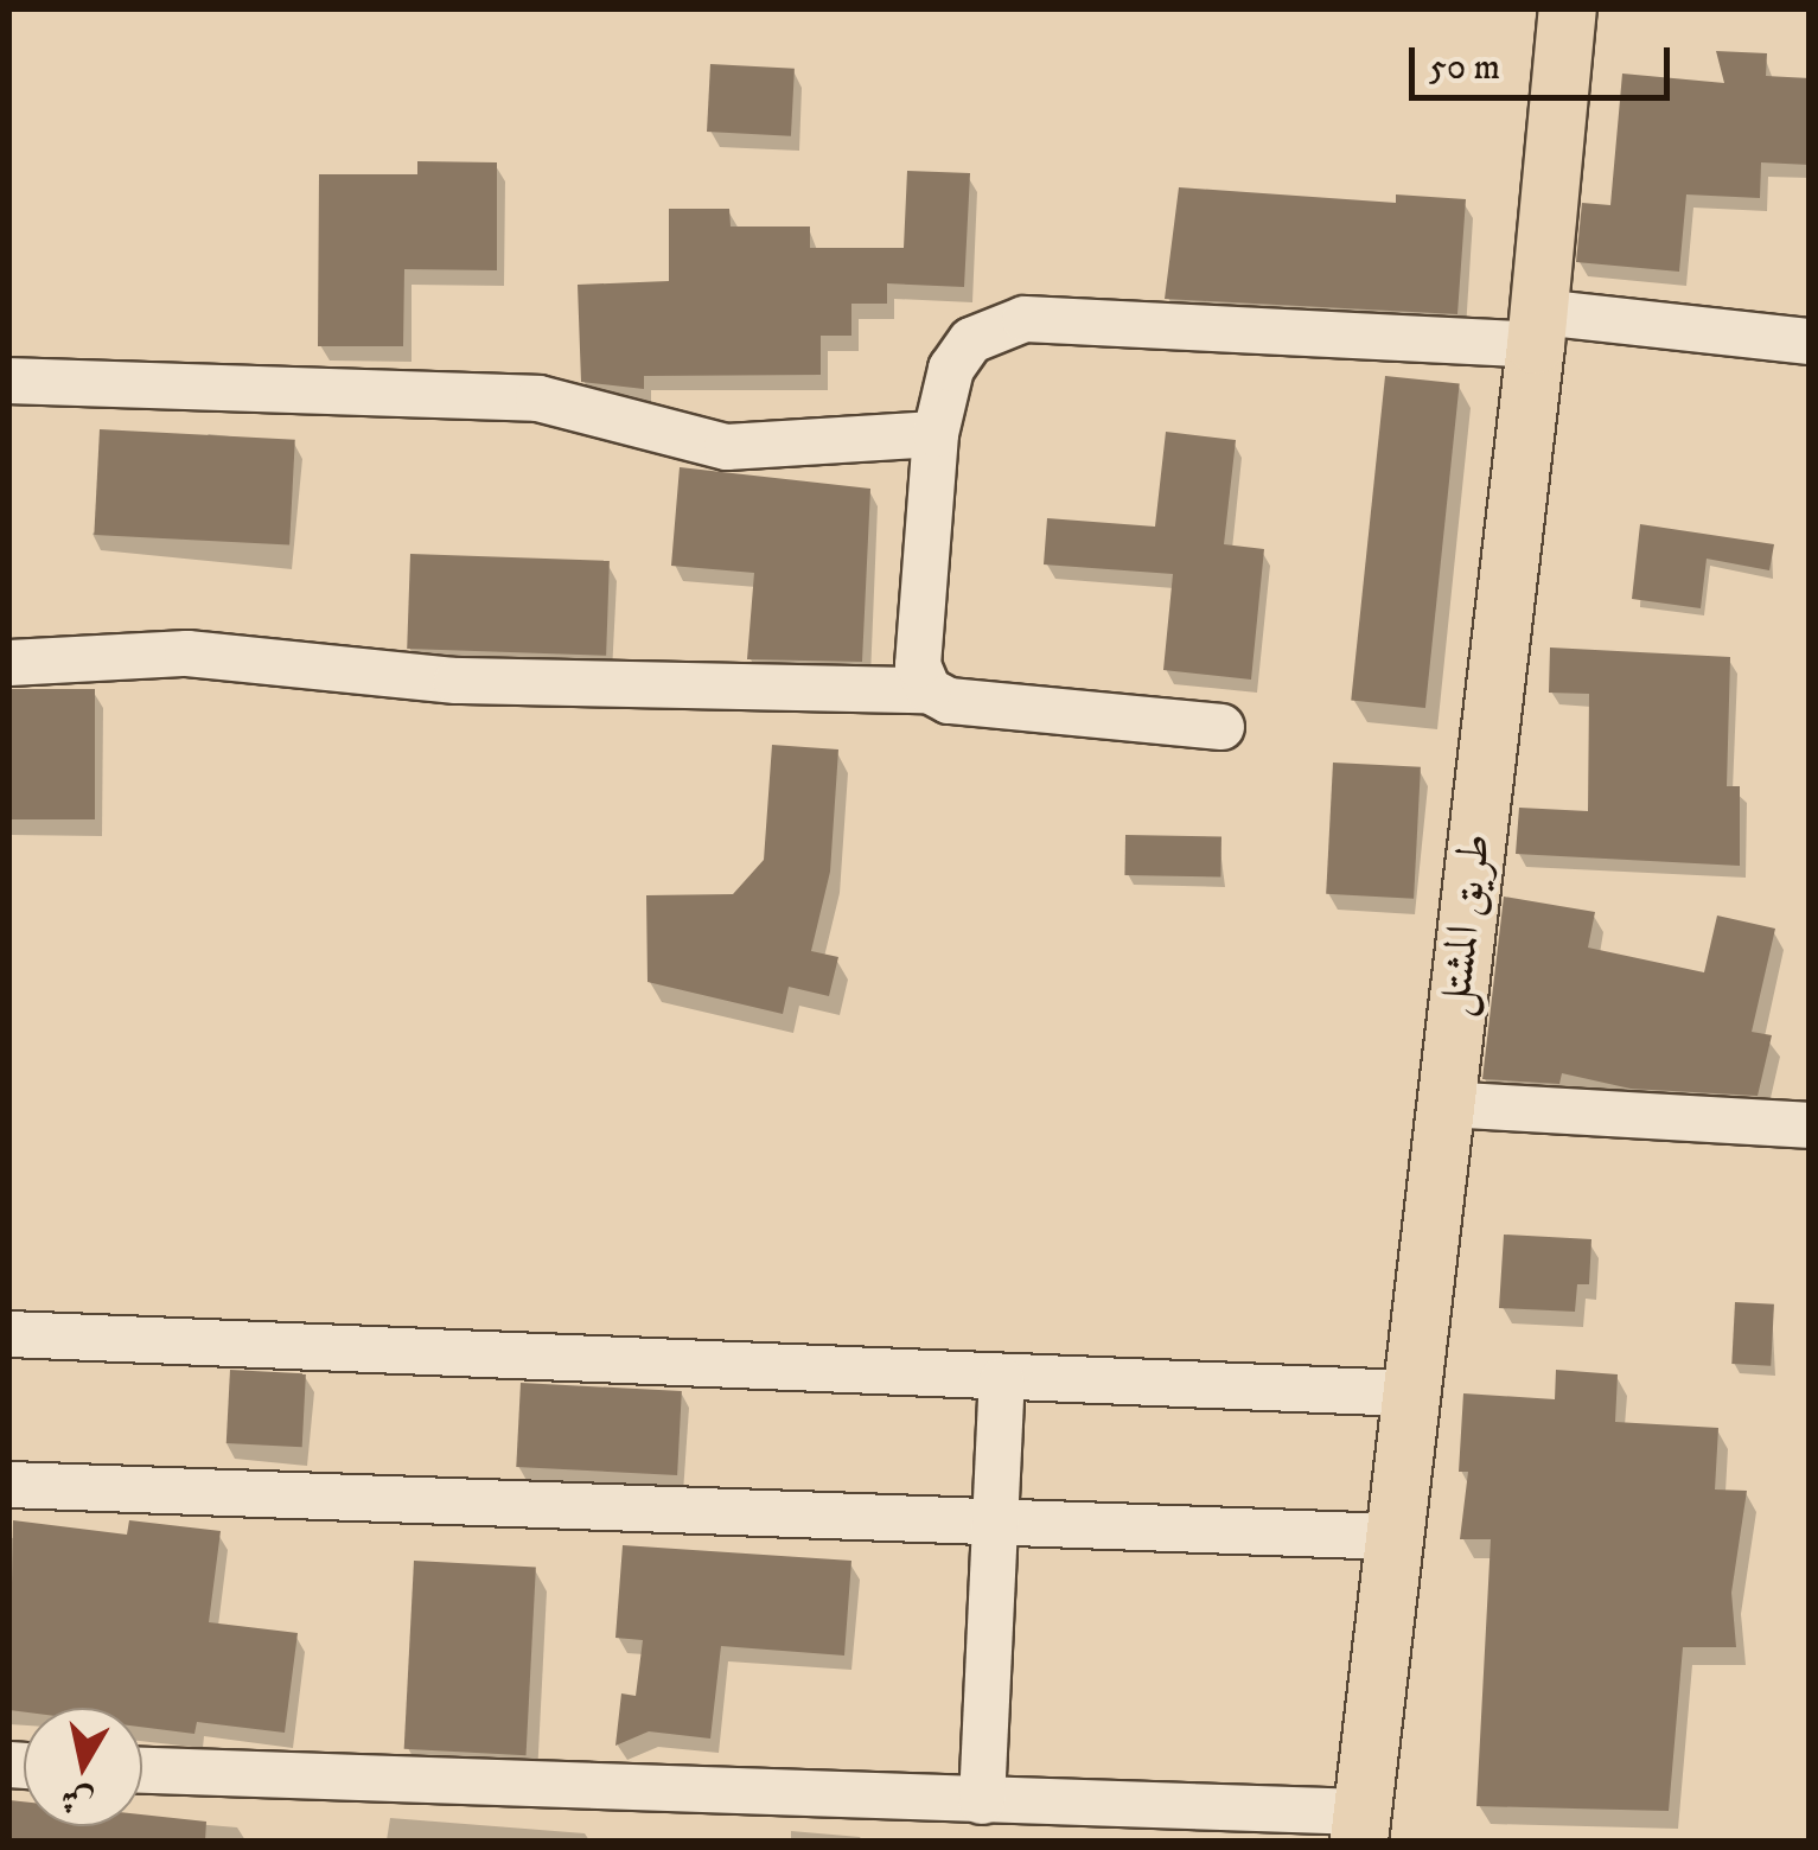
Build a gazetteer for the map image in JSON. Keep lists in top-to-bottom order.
{
  "streets": {
    "main road": ["طريق المشتل"]
  },
  "scale_bar": "50 m",
  "north": "bottom"
}
